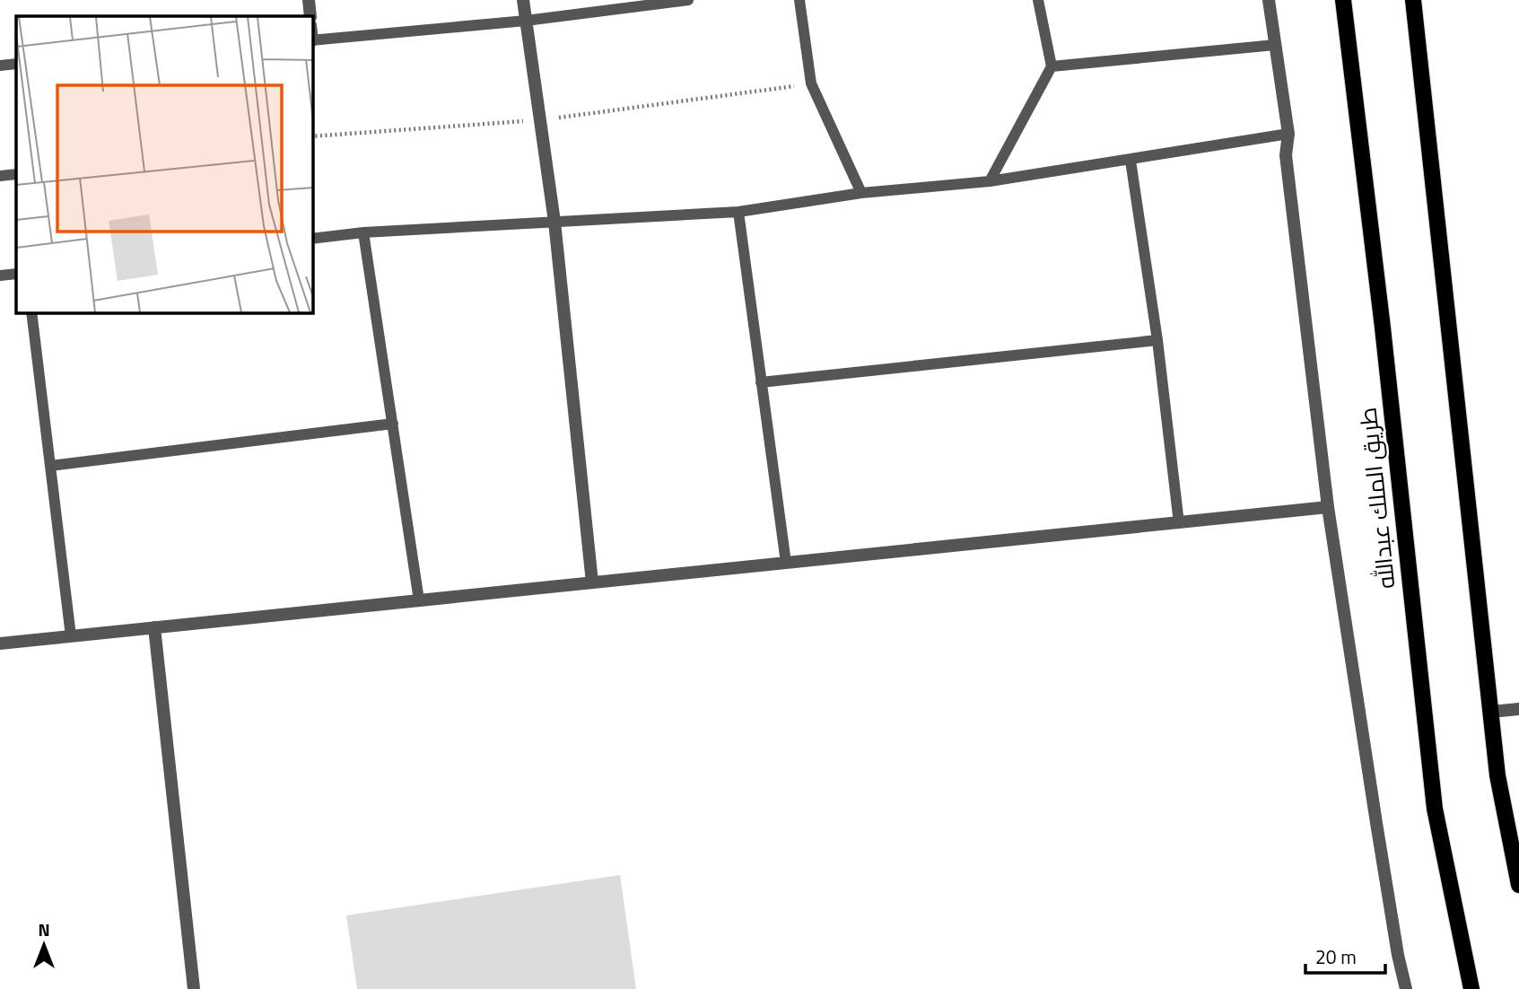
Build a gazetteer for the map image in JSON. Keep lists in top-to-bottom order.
{
  "streets": {
    "main road": ["طريق الملك عبدالله"]
  },
  "scale_bar": "20 m",
  "north": "top"
}
